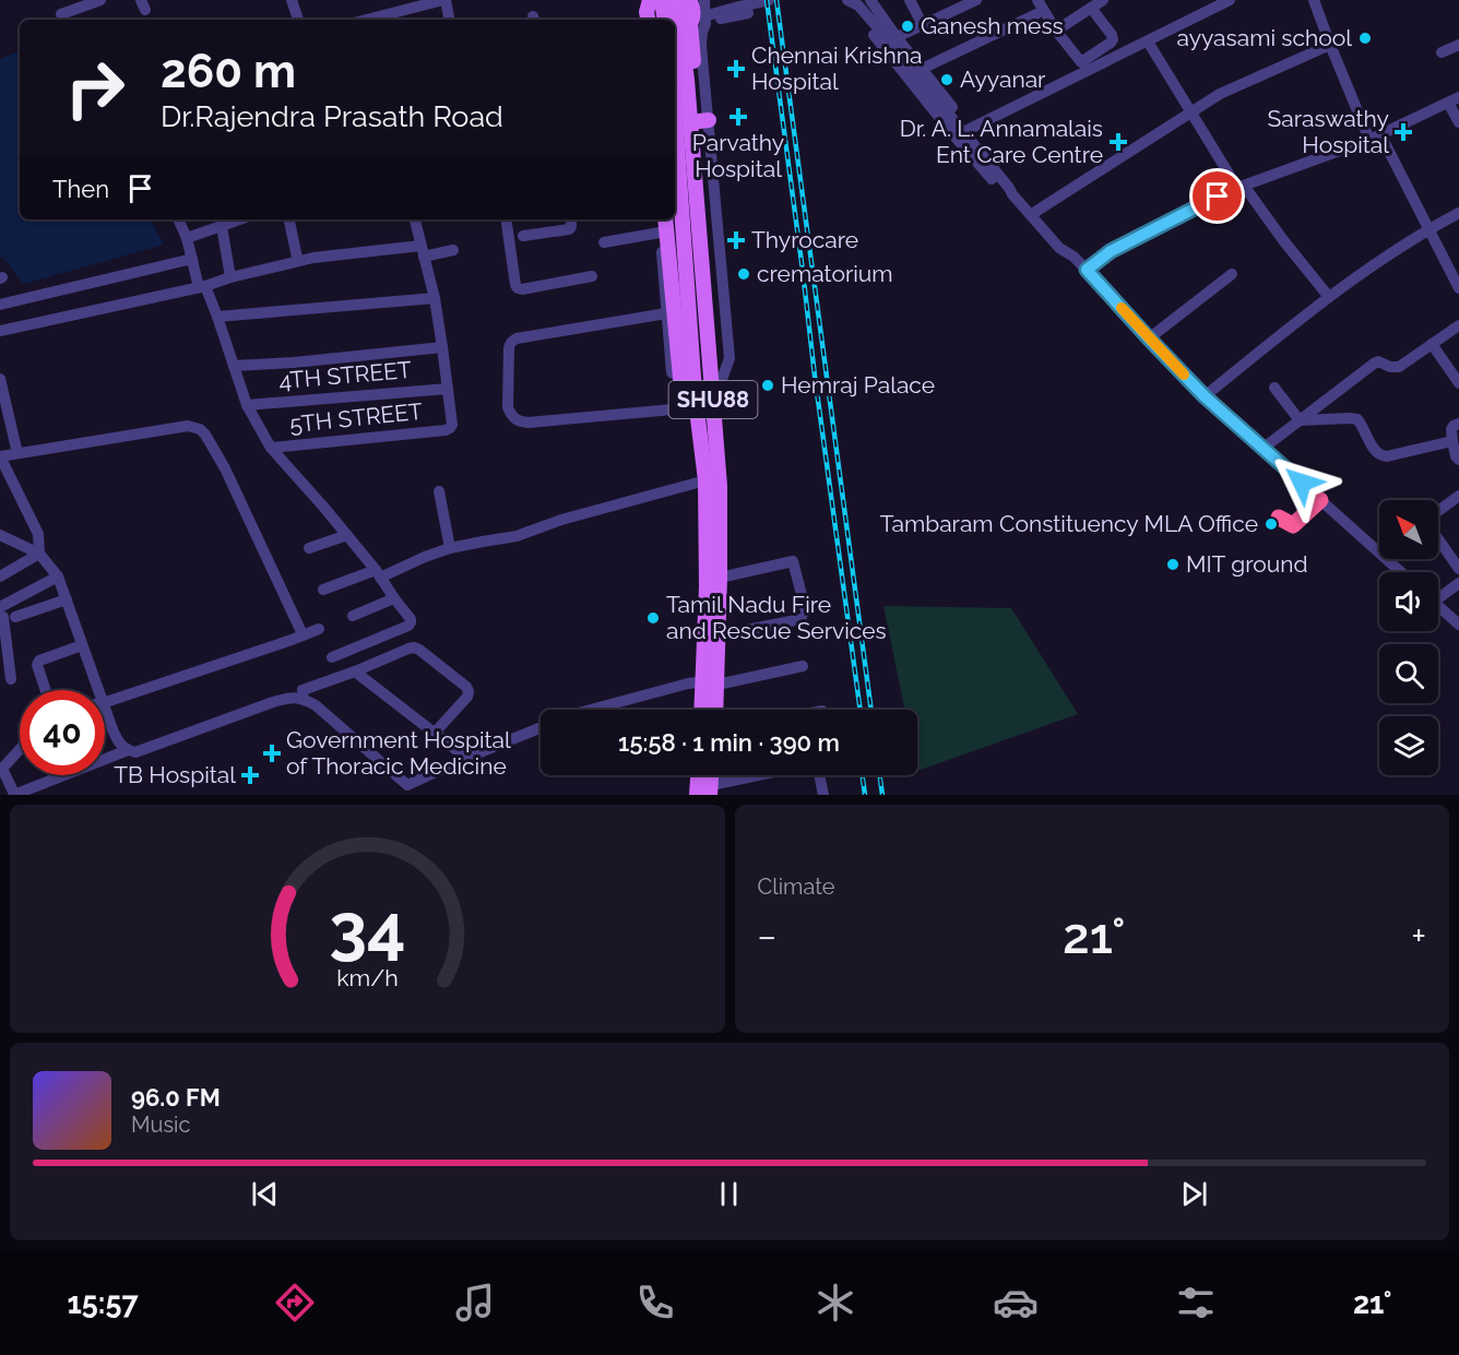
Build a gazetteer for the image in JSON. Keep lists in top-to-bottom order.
{
  "streets": {
    "main road": ["SHU88"],
    "street": ["4TH STREET", "5TH STREET"]
  },
  "crossings": [
    ["4TH STREET", "5TH STREET"]
  ],
  "places": {
    "other": [
      "Ganesh mess",
      "ayyasami school",
      "Ayyanar",
      "crematorium",
      "Hemraj Palace",
      "Tambaram Constituency MLA Office",
      "MIT ground",
      "Tamil Nadu Fire and Rescue Services"
    ],
    "health": [
      "Chennai Krishna Hospital",
      "Parvathy Hospital",
      "Saraswathy Hospital",
      "Dr. A. L. Annamalais Ent Care Centre",
      "Thyrocare",
      "Government Hospital of Thoracic Medicine",
      "TB Hospital"
    ]
  },
  "north": "top left",
  "page": {
    "turn": ["260 m", "Dr.Rajendra Prasath Road"],
    "then": "Then",
    "limit": "40",
    "trip": "15:58 · 1 min · 390 m",
    "tile": "Climate",
    "heat": ["−", "21°", "+"],
    "song": ["96.0 FM", "Music"],
    "tabs": ["15:57", "21°"],
    "gauge": ["34", "km/h"]
  }
}
